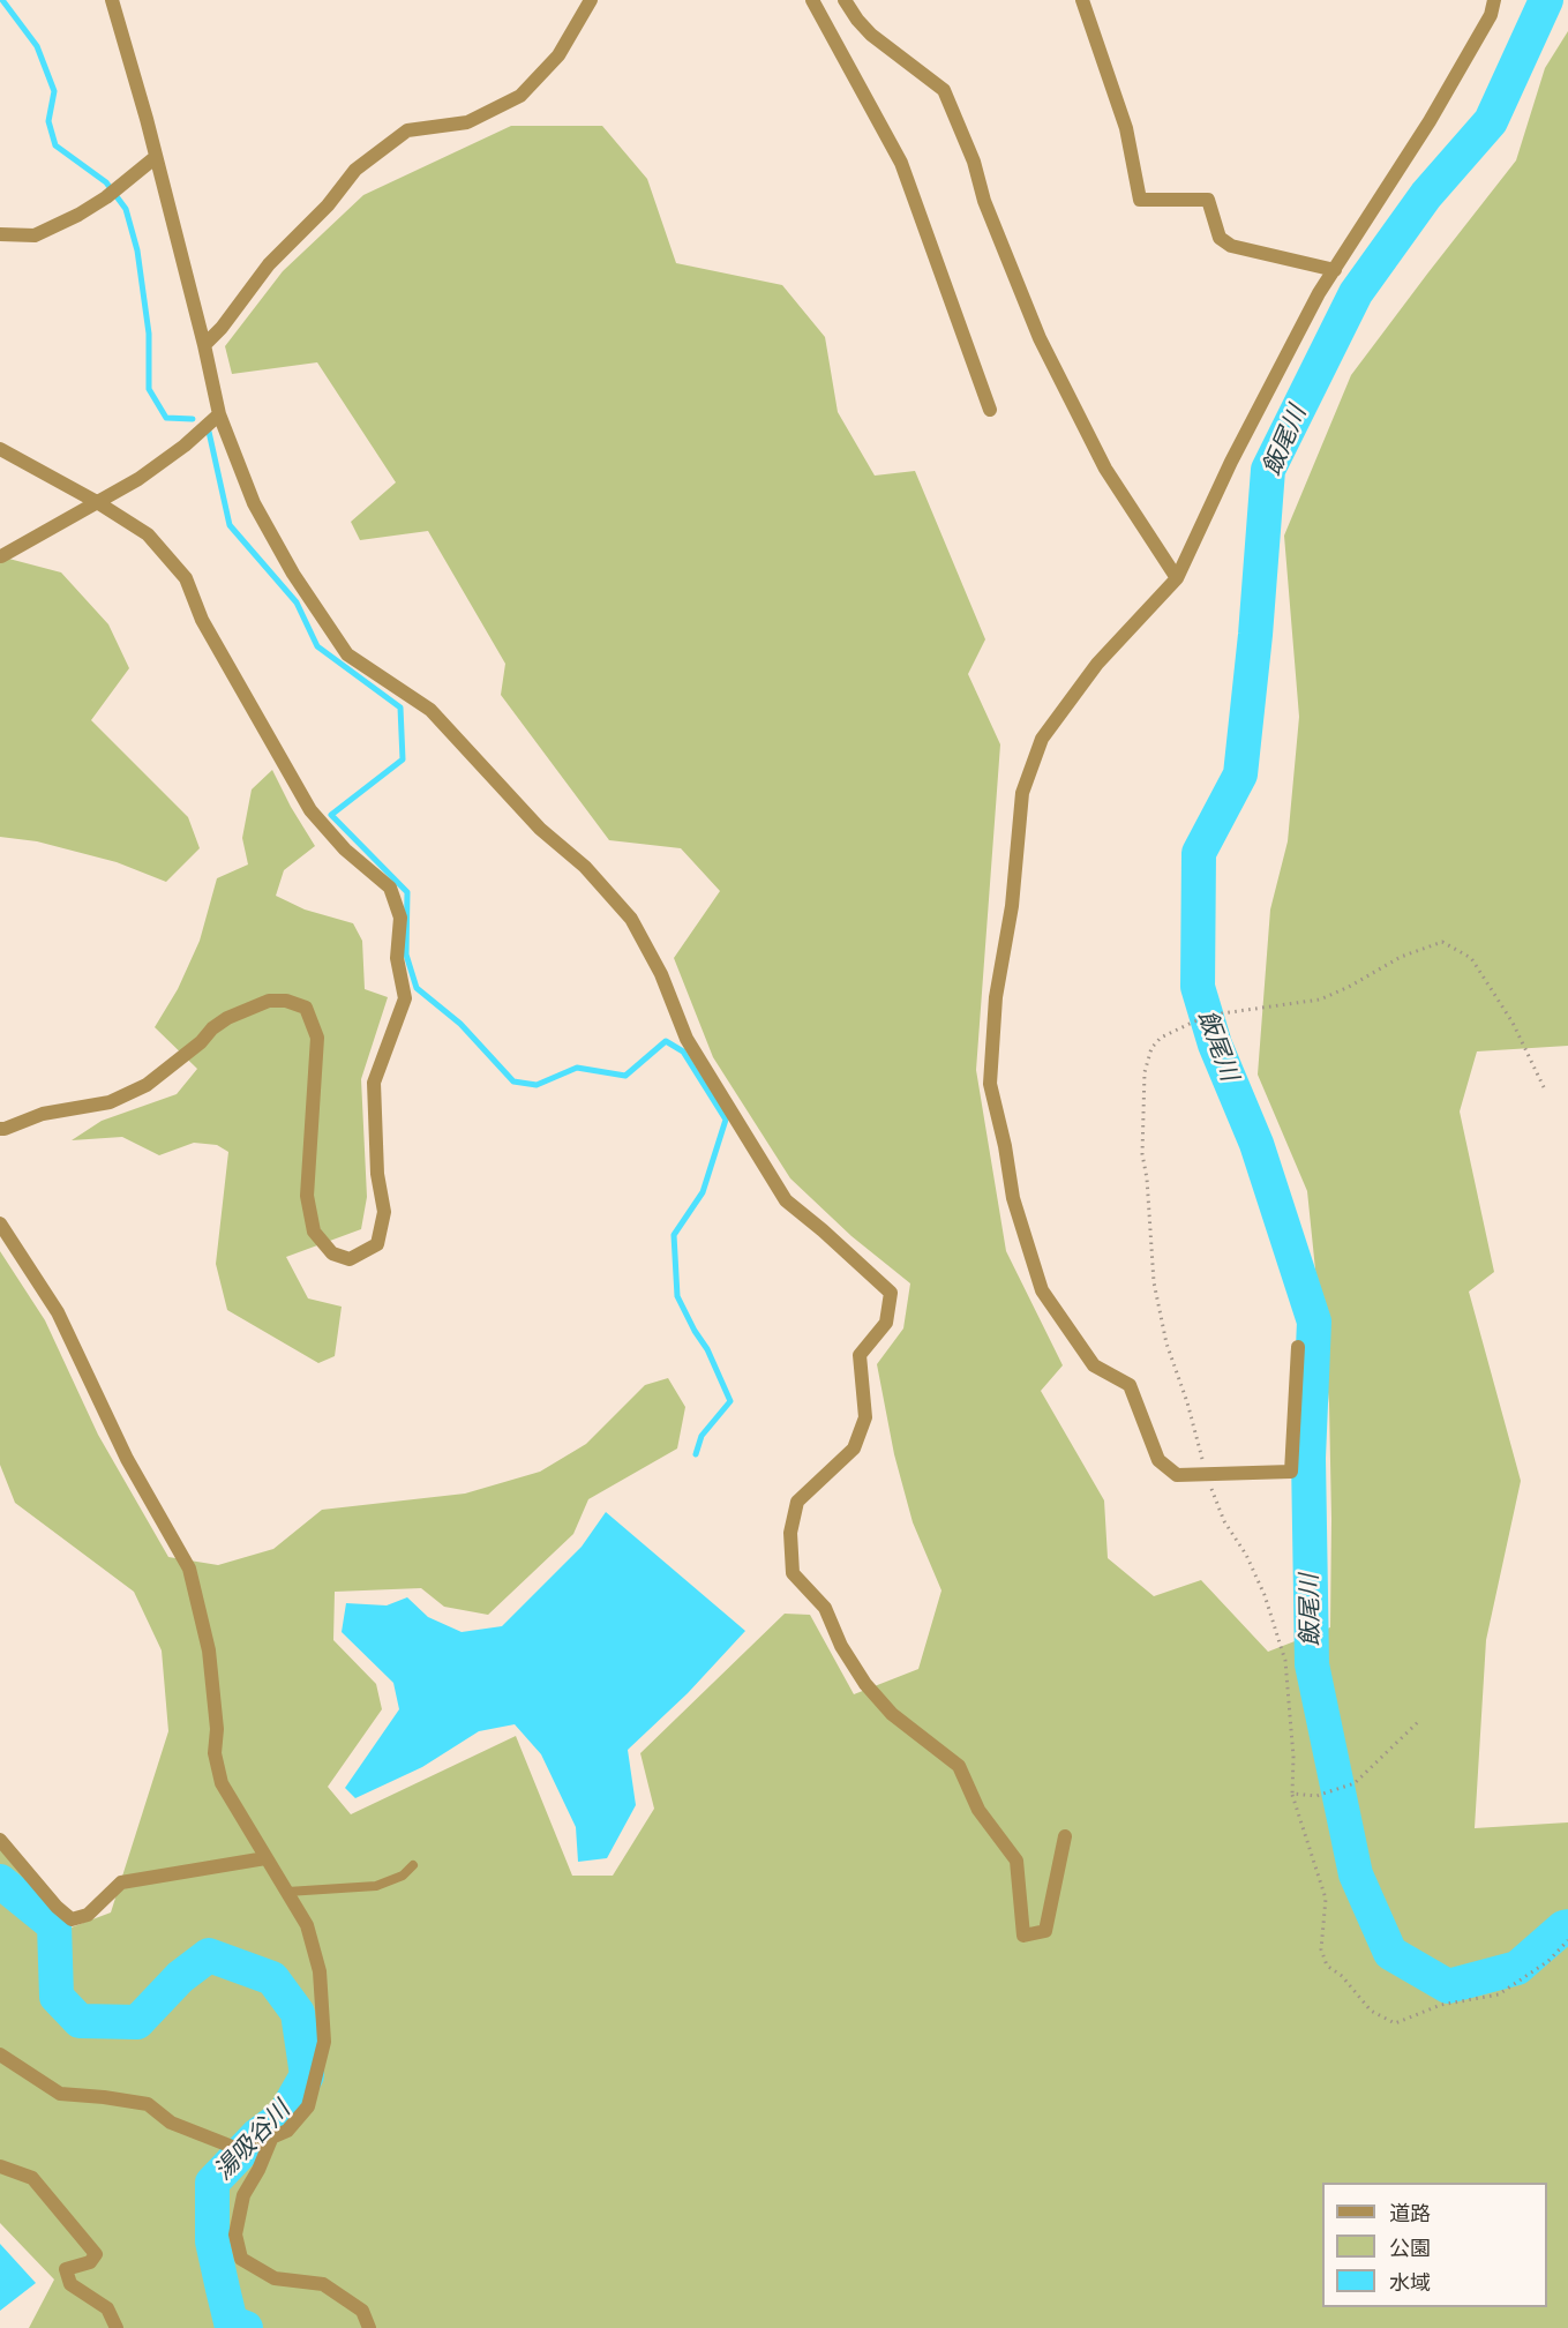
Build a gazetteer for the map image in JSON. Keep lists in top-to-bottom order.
{
  "water": ["飯尾川", "湯吸谷川"],
  "legend": ["道路", "公園", "水域"]
}
